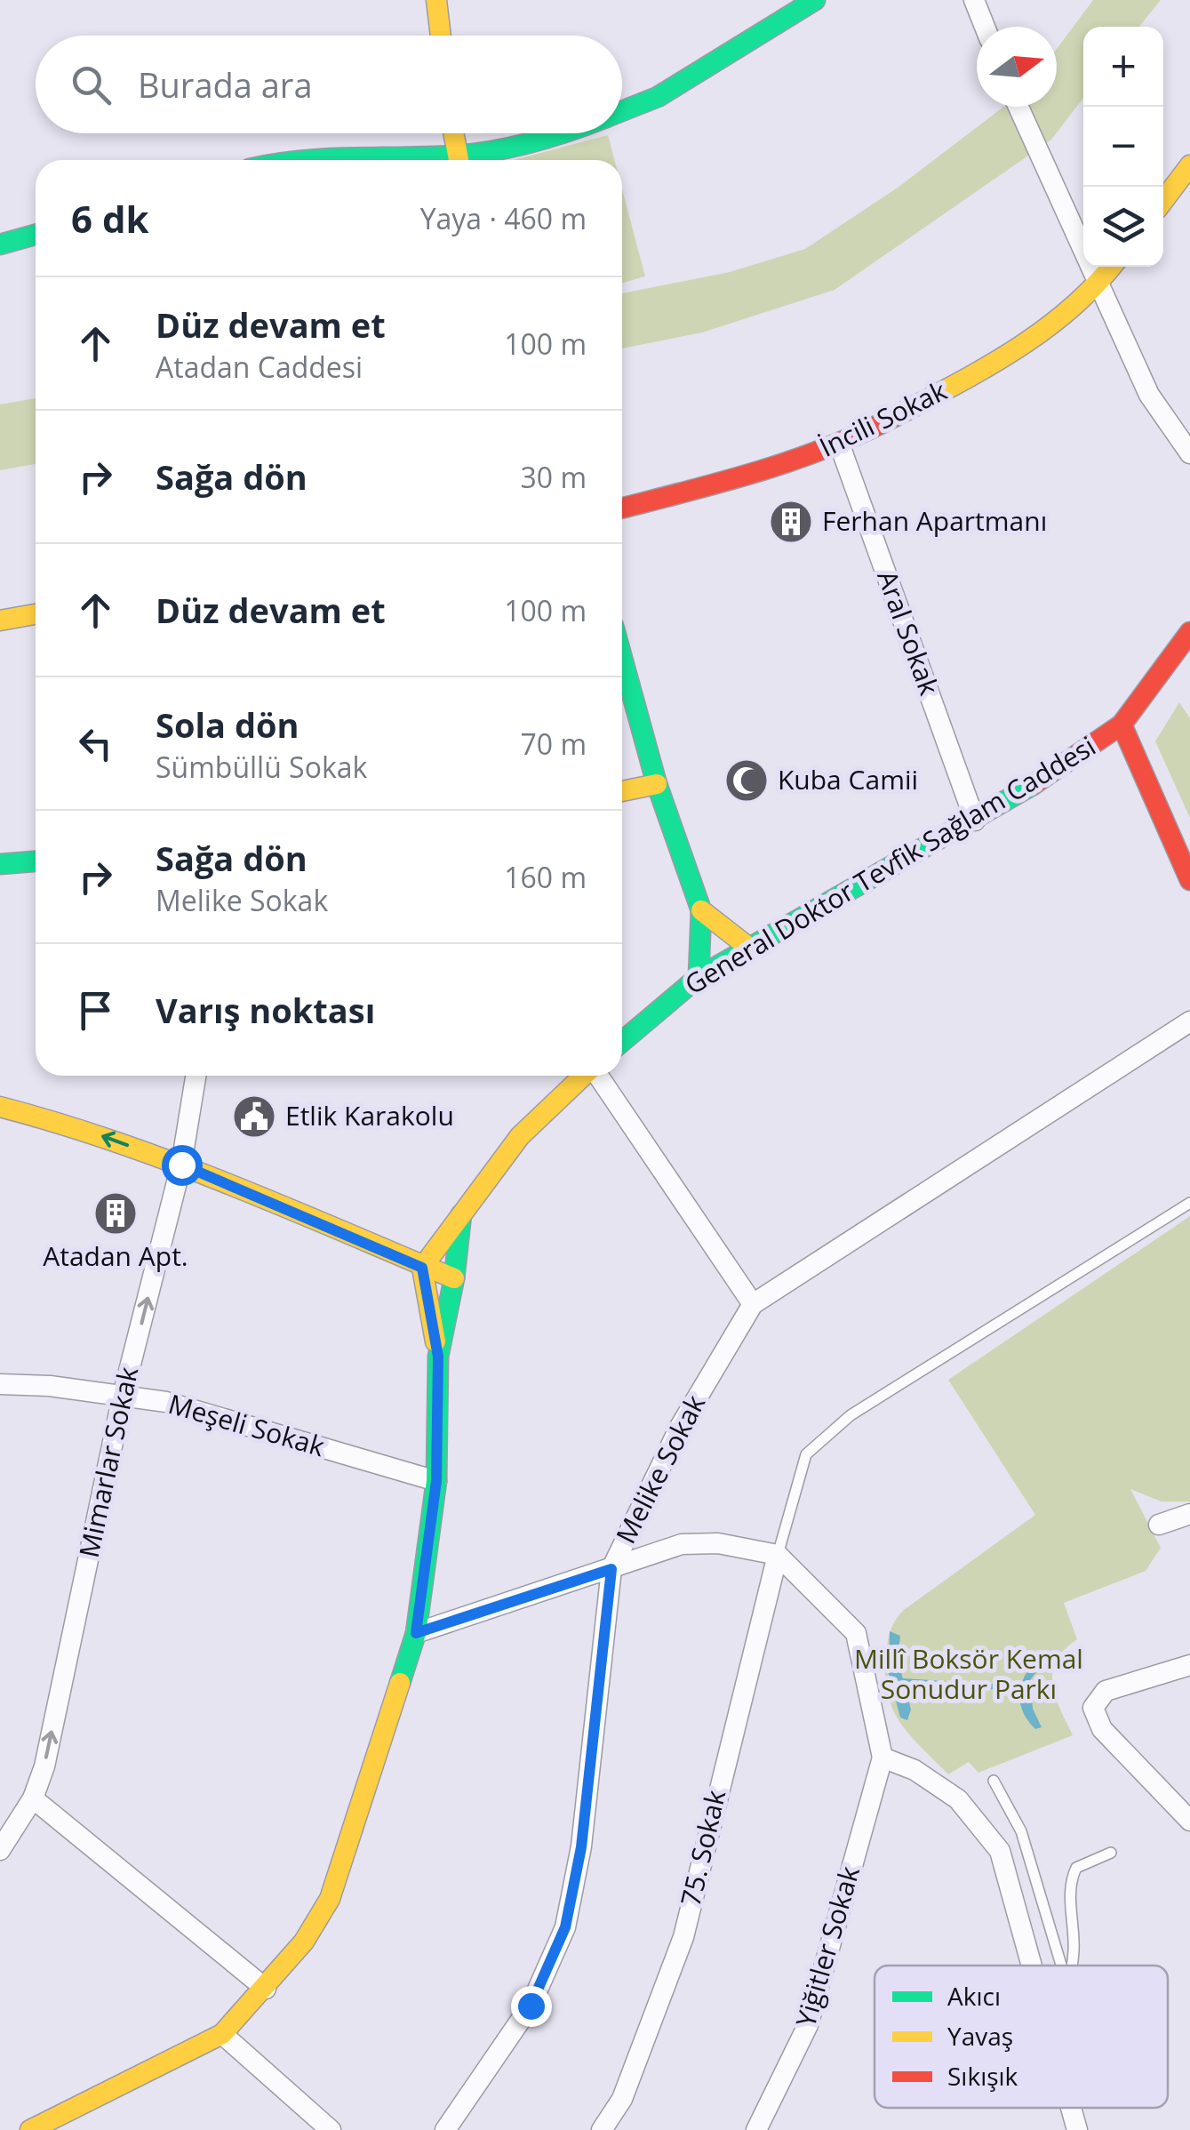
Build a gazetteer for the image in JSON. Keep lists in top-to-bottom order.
{
  "streets": {
    "street": [
      "İncili Sokak",
      "Aral Sokak",
      "General Doktor Tevfik Sağlam Caddesi",
      "Meşeli Sokak",
      "Mimarlar Sokak",
      "Melike Sokak",
      "75. Sokak",
      "Yiğitler Sokak"
    ]
  },
  "crossings": [
    ["İncili Sokak", "Aral Sokak"],
    ["Aral Sokak", "General Doktor Tevfik Sağlam Caddesi"],
    ["Meşeli Sokak", "Mimarlar Sokak"]
  ],
  "one_way": ["Mimarlar Sokak"],
  "parks": ["Millî Boksör Kemal Sonudur Parkı"],
  "places": {
    "building": ["Ferhan Apartmanı", "Atadan Apt."],
    "mosque": ["Kuba Camii"],
    "public building": ["Etlik Karakolu"]
  },
  "legend": ["Akıcı", "Yavaş", "Sıkışık"],
  "north": "right",
  "page": {
    "map_buttons": ["+", "−"],
    "search": "Burada ara",
    "heading": ["6 dk", "Yaya · 460 m"],
    "list": [
      ["Düz devam et", "Atadan Caddesi", "100 m"],
      ["Sağa dön", "30 m"],
      ["Düz devam et", "100 m"],
      ["Sola dön", "Sümbüllü Sokak", "70 m"],
      ["Sağa dön", "Melike Sokak", "160 m"],
      "Varış noktası"
    ]
  }
}
